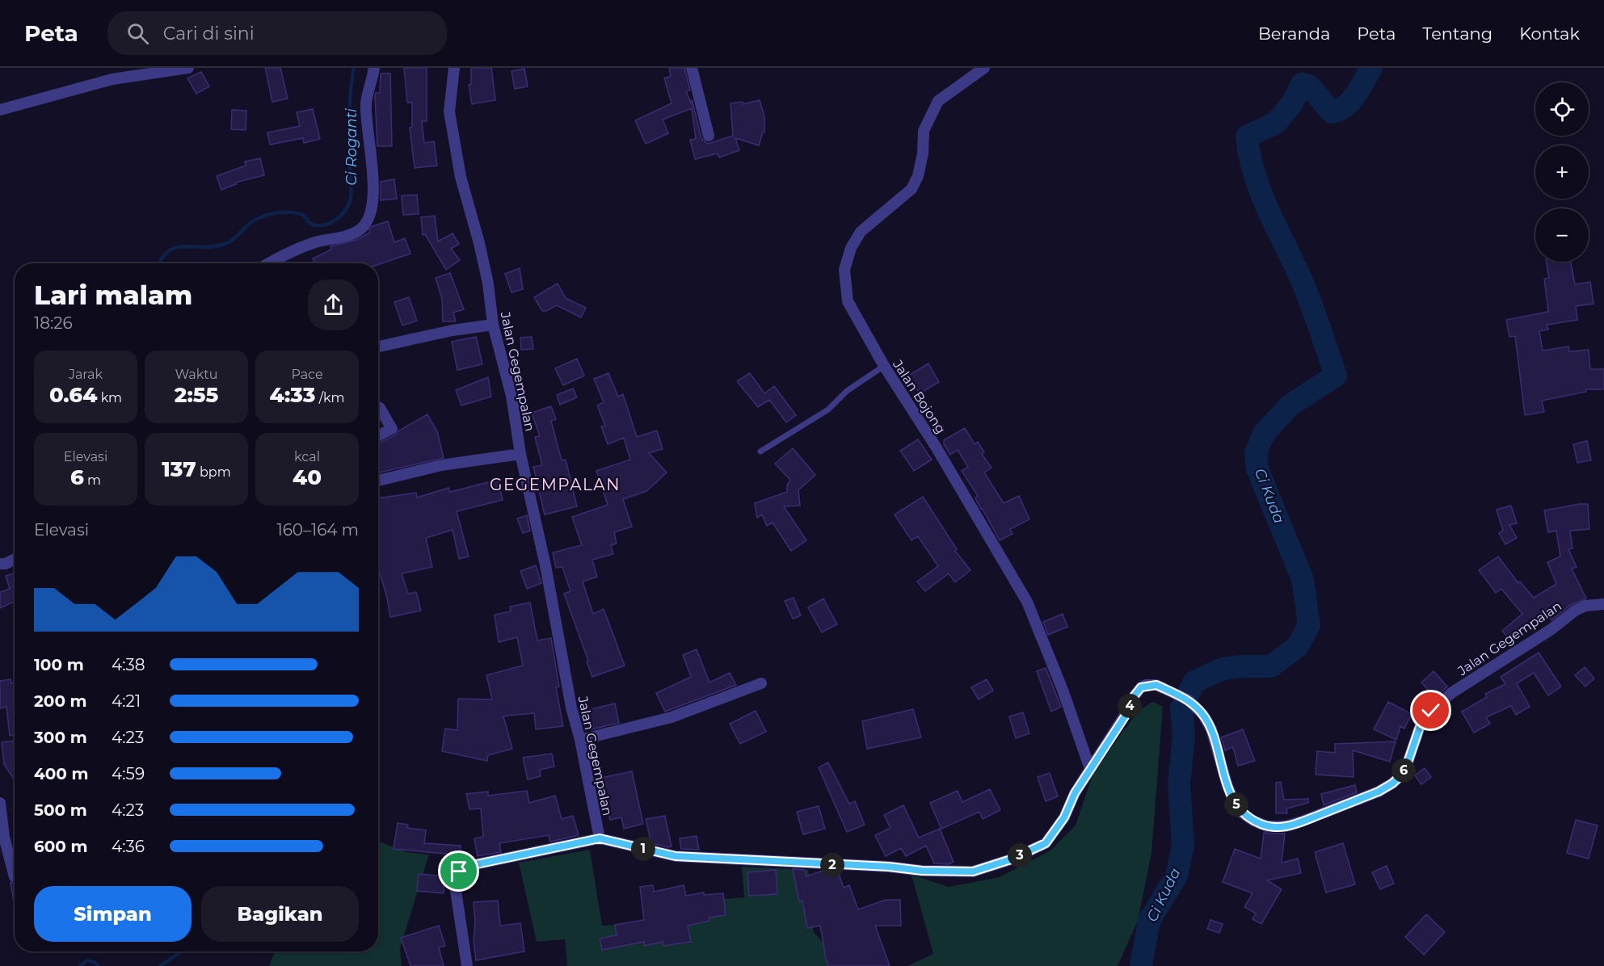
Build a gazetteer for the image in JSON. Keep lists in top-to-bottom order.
{
  "streets": {
    "street": ["Jalan Gegempalan", "Jalan Bojong"]
  },
  "crossings": [
    ["Jalan Gegempalan", "Jalan Bojong"]
  ],
  "districts": ["GEGEMPALAN"],
  "water": ["Ci Roganti", "Ci Kuda"],
  "page": {
    "header": "Peta",
    "search": "Cari di sini",
    "nav": [
      "Beranda",
      "Peta",
      "Tentang",
      "Kontak"
    ],
    "map_buttons": ["+", "−"],
    "heading": ["Lari malam", "18:26"],
    "stats": [
      ["Jarak", "0.64 km"],
      ["Waktu", "2:55"],
      ["Pace", "4:33 /km"],
      ["Elevasi", "6 m"],
      ["137 bpm"],
      ["kcal", "40"]
    ],
    "chart": ["Elevasi", "160–164 m"],
    "list": [
      {
        "name": "100 m",
        "note": "4:38"
      },
      {
        "name": "200 m",
        "note": "4:21"
      },
      {
        "name": "300 m",
        "note": "4:23"
      },
      {
        "name": "400 m",
        "note": "4:59"
      },
      {
        "name": "500 m",
        "note": "4:23"
      },
      {
        "name": "600 m",
        "note": "4:36"
      }
    ],
    "pins": [
      "4",
      "6",
      "5",
      "1",
      "3",
      "2"
    ],
    "buttons": ["Simpan", "Bagikan"]
  }
}
